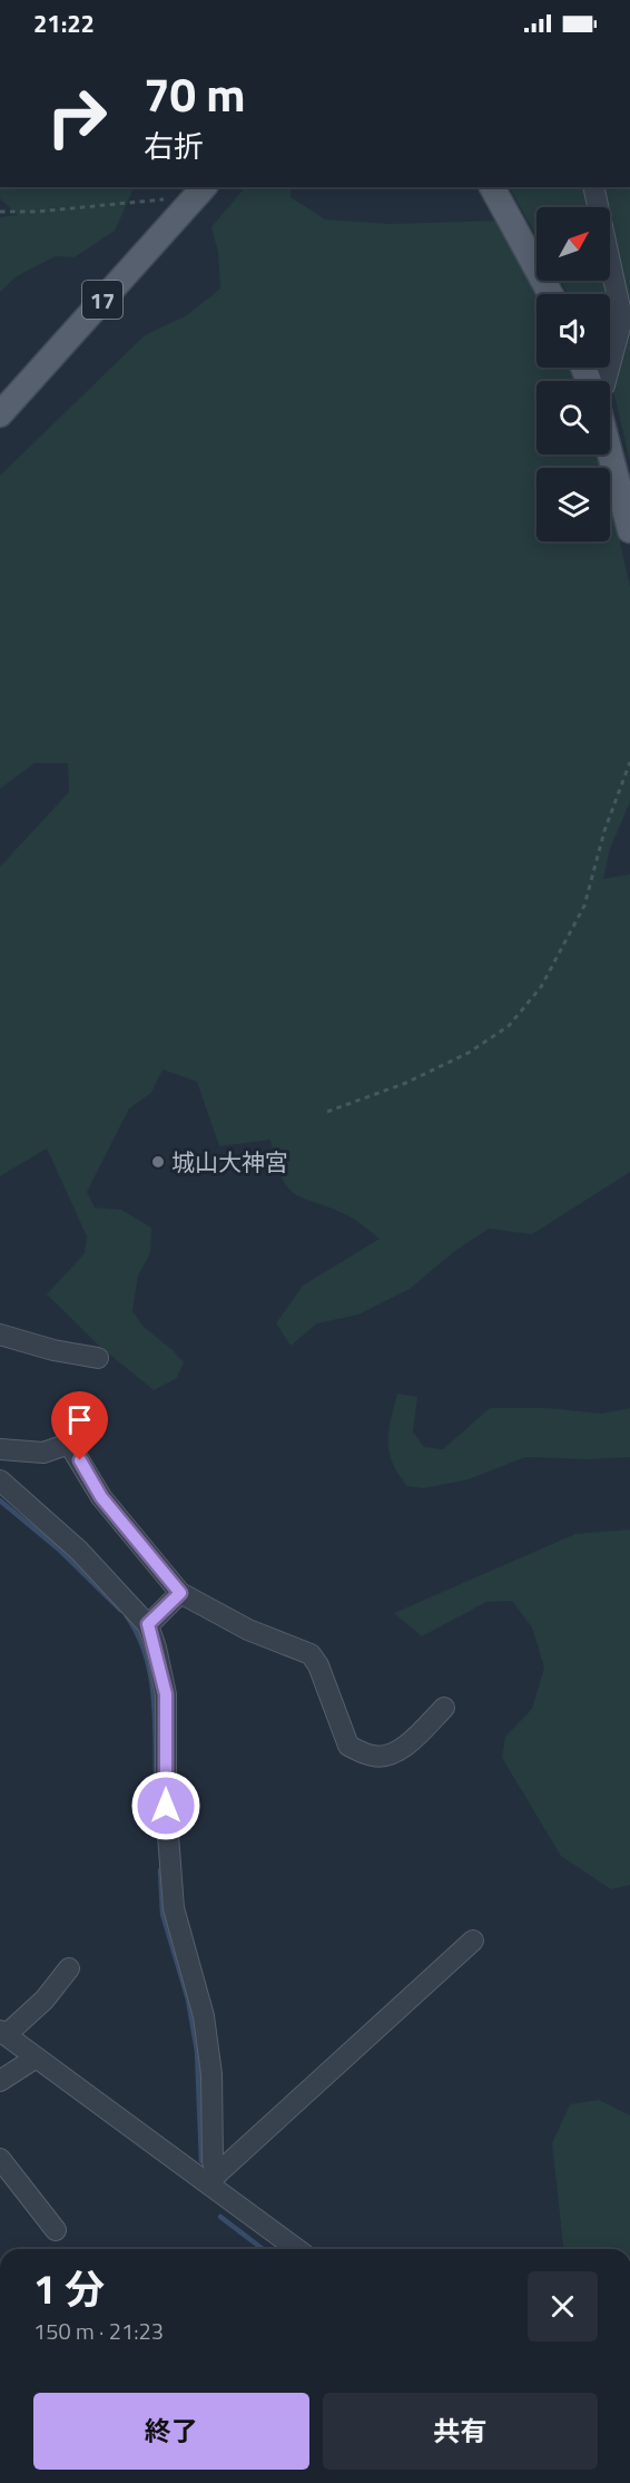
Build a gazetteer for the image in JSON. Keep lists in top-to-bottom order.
{
  "streets": {
    "main road": ["17"]
  },
  "places": ["城山大神宮"],
  "north": "top right",
  "page": {
    "status": "21:22",
    "turn": ["70 m", "右折"],
    "heading": ["1 分", "150 m · 21:23"],
    "buttons": ["終了", "共有"]
  }
}
